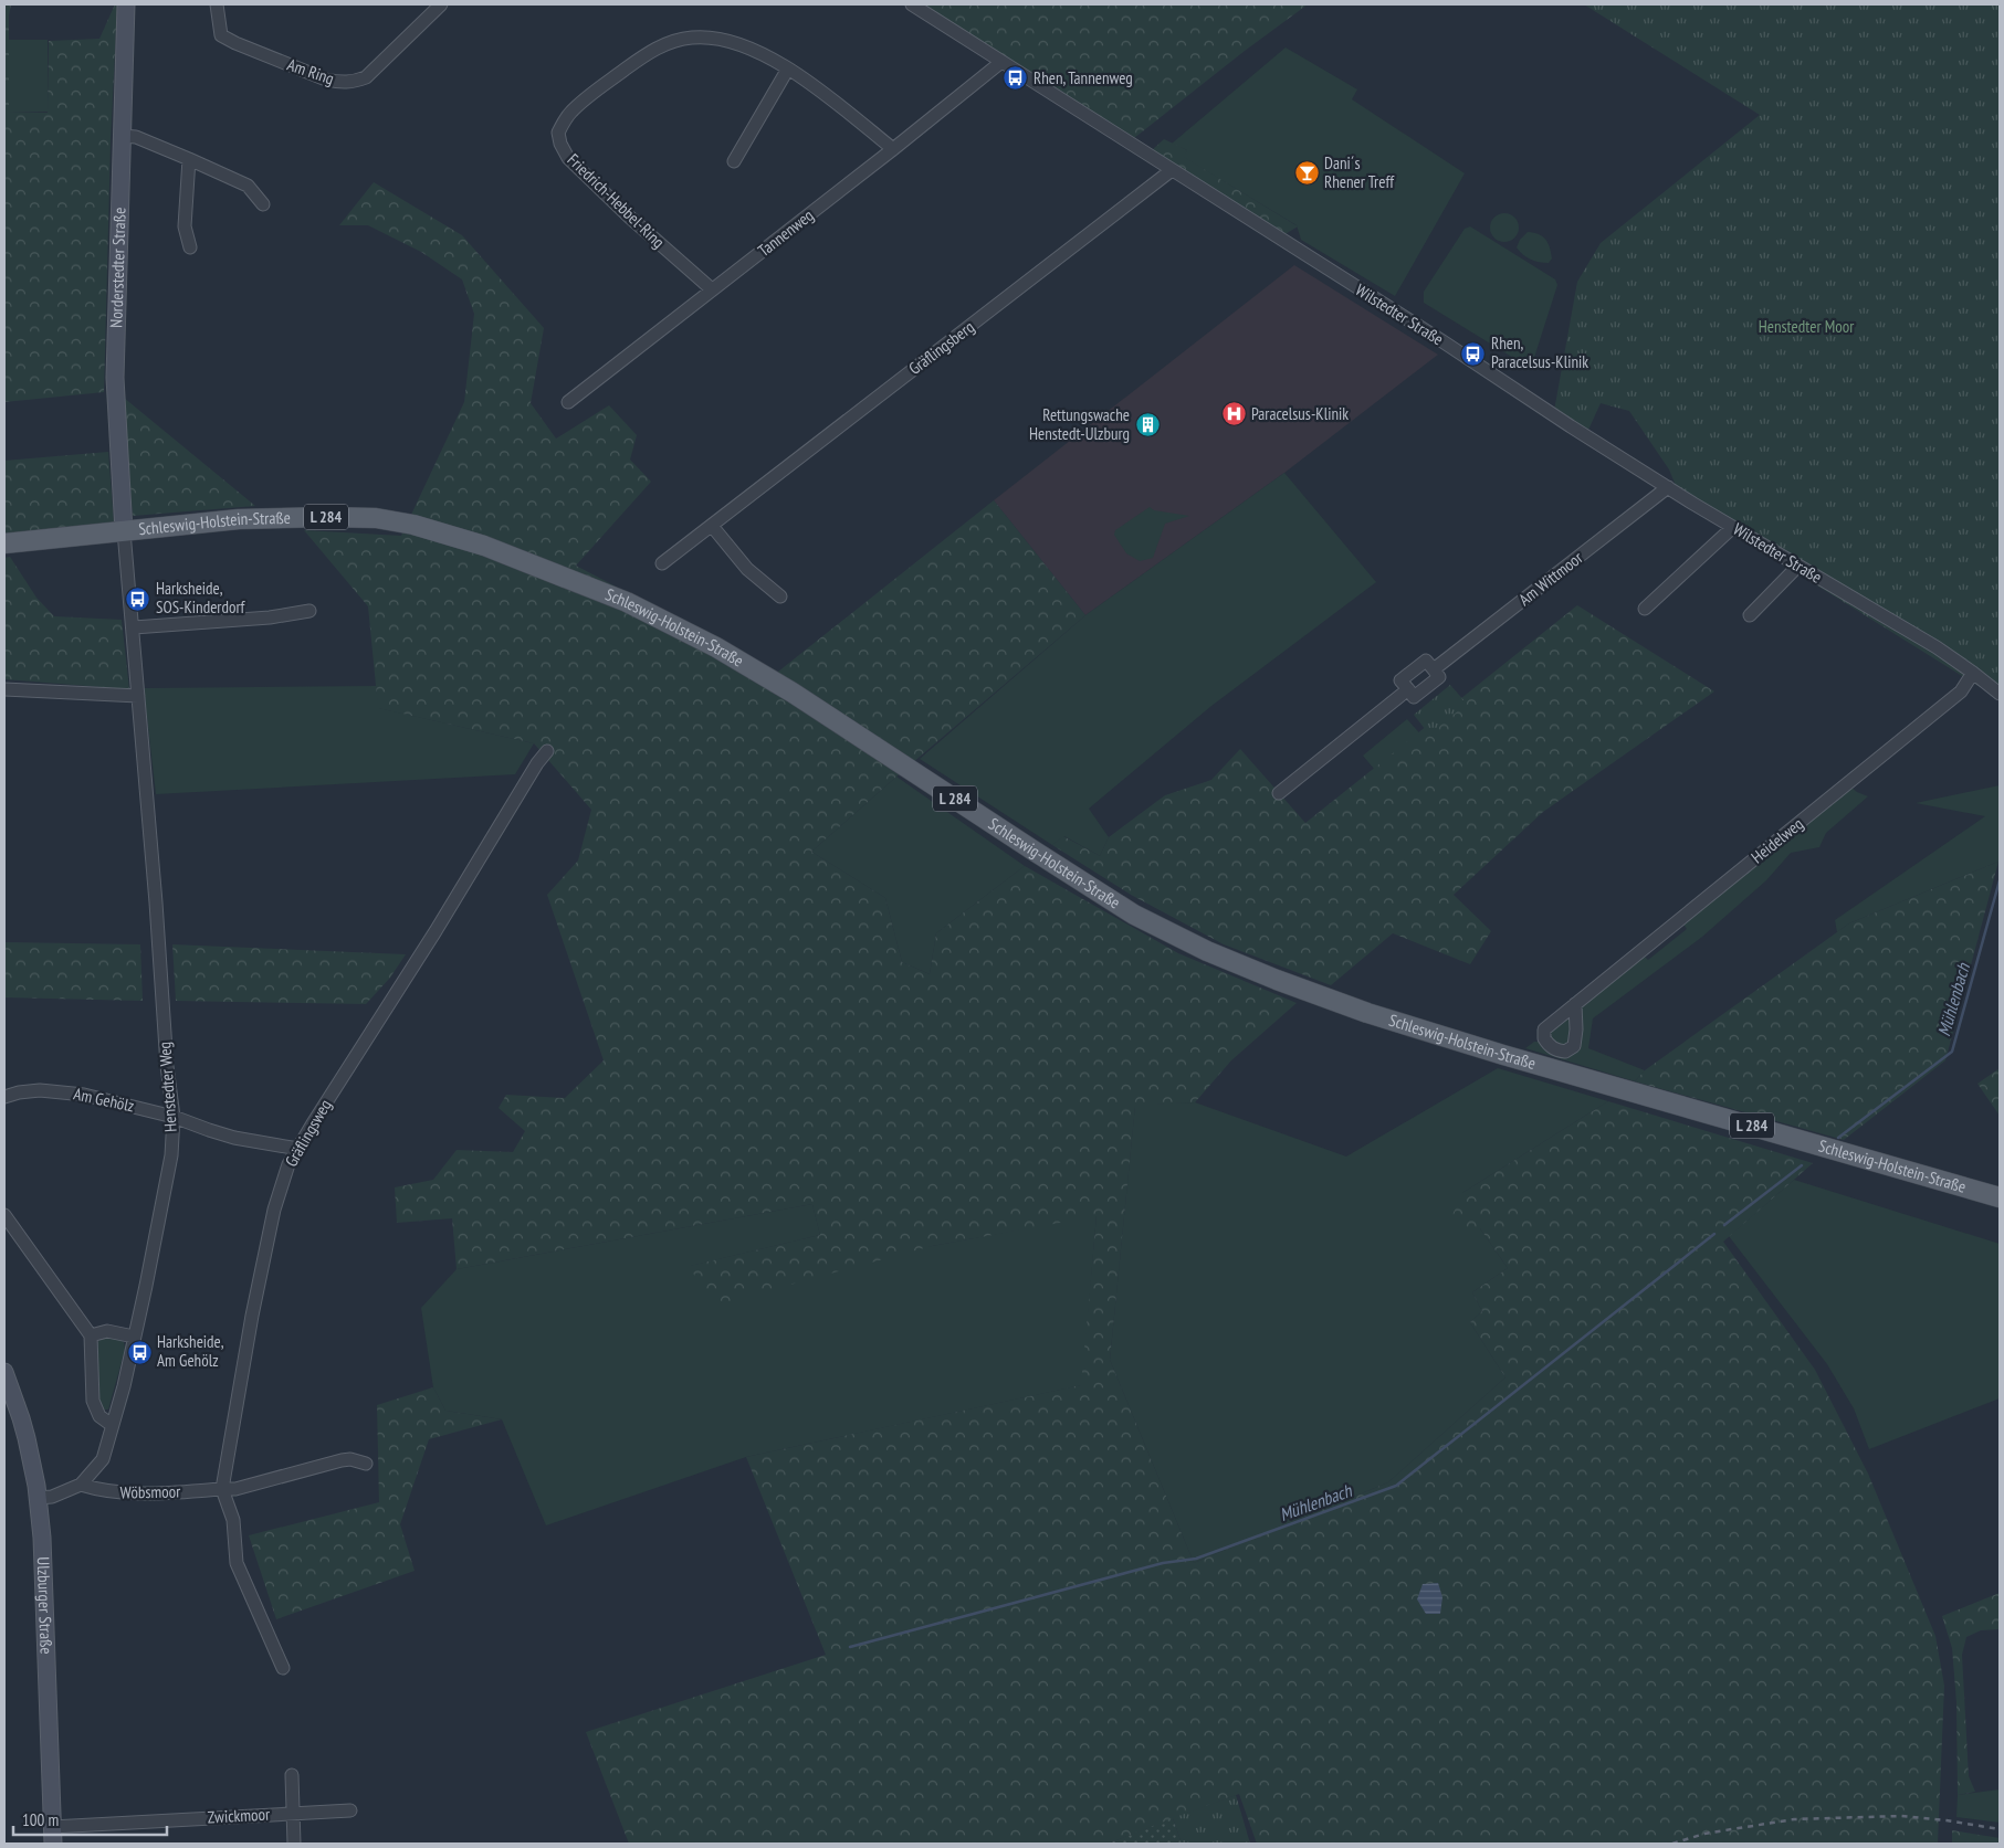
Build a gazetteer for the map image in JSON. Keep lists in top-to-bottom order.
{
  "streets": {
    "main road": ["L 284", "Schleswig-Holstein-Straße"],
    "street": [
      "Am Ring",
      "Friedrich-Hebbel-Ring",
      "Tannenweg",
      "Norderstedter Straße",
      "Wilstedter Straße",
      "Gräflingsberg",
      "Am Wittmoor",
      "Heidelweg",
      "Henstedter Weg",
      "Am Gehölz",
      "Gräflingsweg",
      "Wöbsmoor",
      "Ulzburger Straße",
      "Zwickmoor"
    ]
  },
  "crossings": [
    ["Friedrich-Hebbel-Ring", "Tannenweg"],
    ["Tannenweg", "Wilstedter Straße"],
    ["Norderstedter Straße", "Schleswig-Holstein-Straße"],
    ["Norderstedter Straße", "Henstedter Weg"],
    ["Wilstedter Straße", "Gräflingsberg"],
    ["Wilstedter Straße", "Am Wittmoor"],
    ["Wilstedter Straße", "Heidelweg"],
    ["Schleswig-Holstein-Straße", "Henstedter Weg"],
    ["Henstedter Weg", "Am Gehölz"],
    ["Henstedter Weg", "Wöbsmoor"],
    ["Henstedter Weg", "Ulzburger Straße"],
    ["Am Gehölz", "Gräflingsweg"],
    ["Gräflingsweg", "Wöbsmoor"],
    ["Ulzburger Straße", "Zwickmoor"]
  ],
  "water": ["Mühlenbach"],
  "parks": ["Henstedter Moor"],
  "places": {
    "bus stop": [
      "Rhen, Tannenweg",
      "Rhen, Paracelsus-Klinik",
      "Harksheide, SOS-Kinderdorf",
      "Harksheide, Am Gehölz"
    ],
    "bar": ["Dani´s Rhener Treff"],
    "hospital": ["Paracelsus-Klinik"],
    "building": ["Rettungswache Henstedt-Ulzburg"]
  },
  "scale_bar": "100 m"
}
